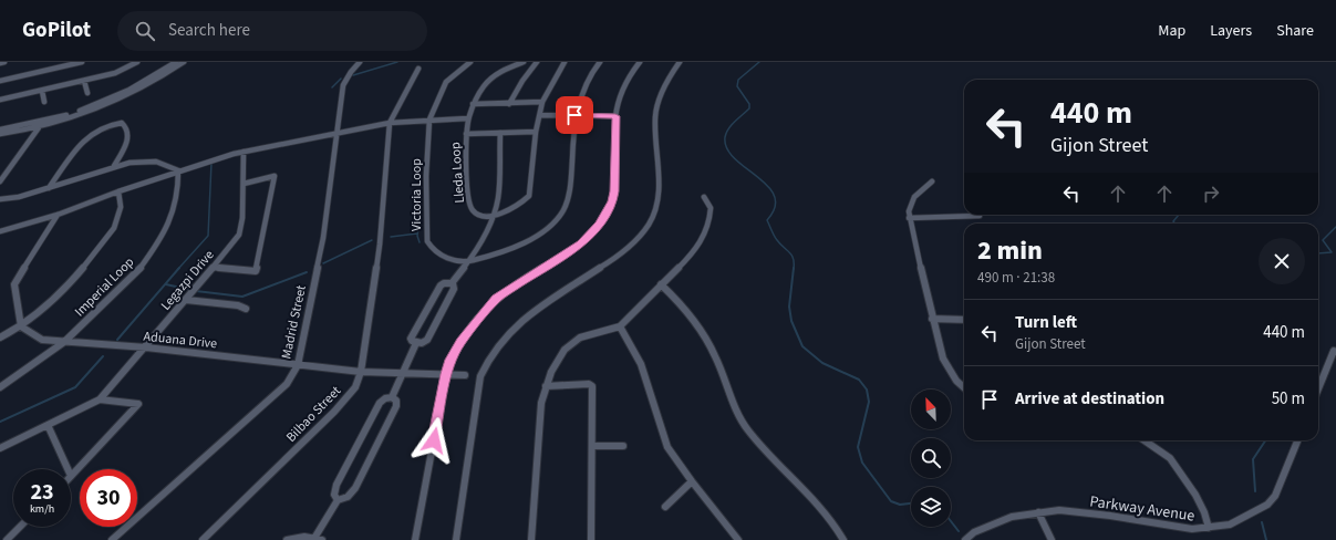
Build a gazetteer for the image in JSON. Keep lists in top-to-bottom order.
{
  "streets": {
    "street": [
      "Lleda Loop",
      "Victoria Loop",
      "Legazpi Drive",
      "Imperial Loop",
      "Madrid Street",
      "Aduana Drive",
      "Bilbao Street",
      "Parkway Avenue"
    ]
  },
  "crossings": [
    ["Legazpi Drive", "Aduana Drive"],
    ["Imperial Loop", "Aduana Drive"],
    ["Madrid Street", "Aduana Drive"],
    ["Aduana Drive", "Bilbao Street"]
  ],
  "north": "top left",
  "page": {
    "header": "GoPilot",
    "search": "Search here",
    "nav": ["Map", "Layers", "Share"],
    "turn": ["440 m", "Gijon Street"],
    "heading": ["2 min", "490 m · 21:38"],
    "list": [
      {
        "name": "Turn left",
        "note": "Gijon Street",
        "value": "440 m"
      },
      {
        "name": "Arrive at destination",
        "value": "50 m"
      }
    ],
    "speed": "23 km/h",
    "limit": "30"
  }
}
